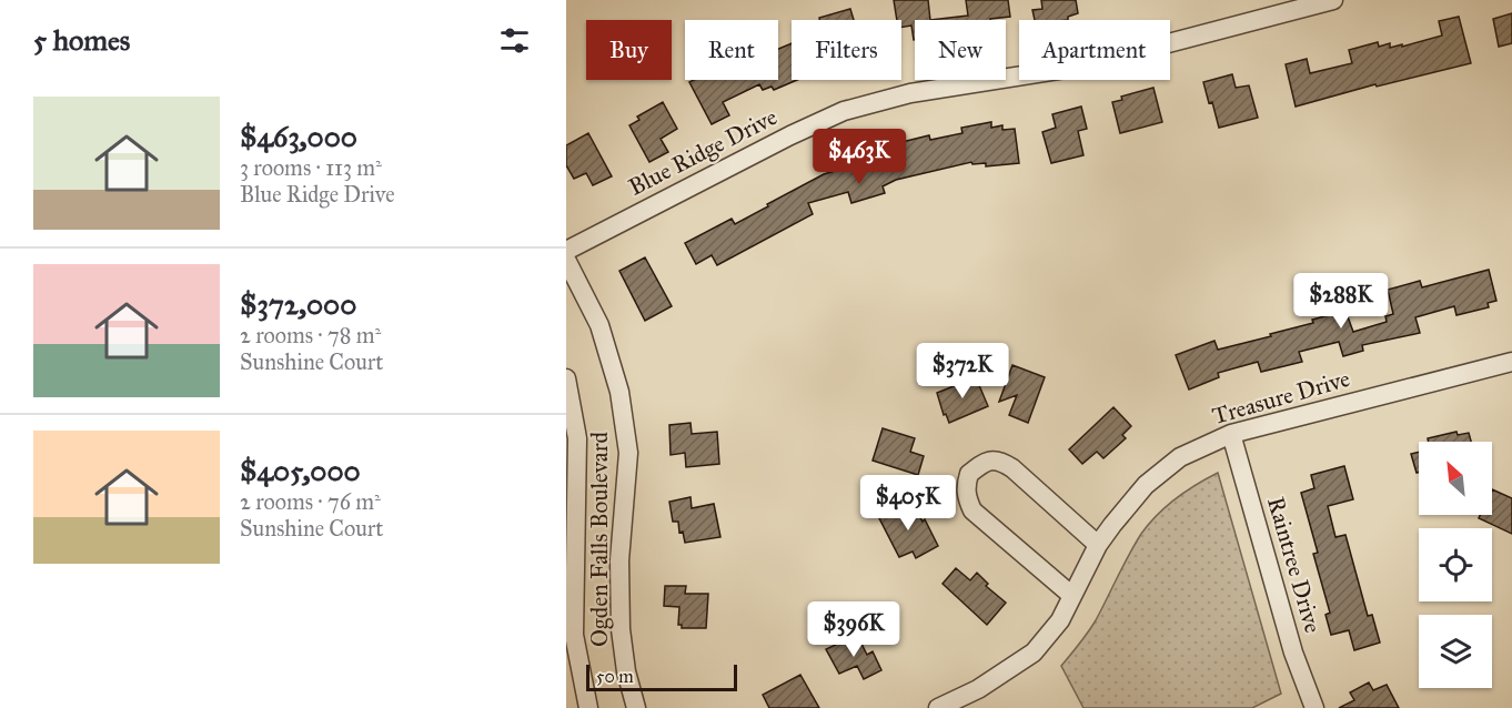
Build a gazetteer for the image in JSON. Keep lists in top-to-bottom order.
{
  "streets": {
    "street": [
      "Blue Ridge Drive",
      "Treasure Drive",
      "Ogden Falls Boulevard",
      "Raintree Drive"
    ]
  },
  "crossings": [
    ["Treasure Drive", "Raintree Drive"]
  ],
  "scale_bar": "50 m",
  "north": "top left",
  "page": {
    "heading": "5 homes",
    "chip": [
      "Buy",
      "Rent",
      "Filters",
      "New",
      "Apartment"
    ],
    "list": [
      {
        "name": "$463,000",
        "note": "3 rooms · 113 m² · Blue Ridge Drive"
      },
      {
        "name": "$372,000",
        "note": "2 rooms · 78 m² · Sunshine Court"
      },
      {
        "name": "$405,000",
        "note": "2 rooms · 76 m² · Sunshine Court"
      }
    ],
    "price": [
      "$463K",
      "$288K",
      "$372K",
      "$405K",
      "$396K"
    ],
    "scale": "50 m"
  }
}
